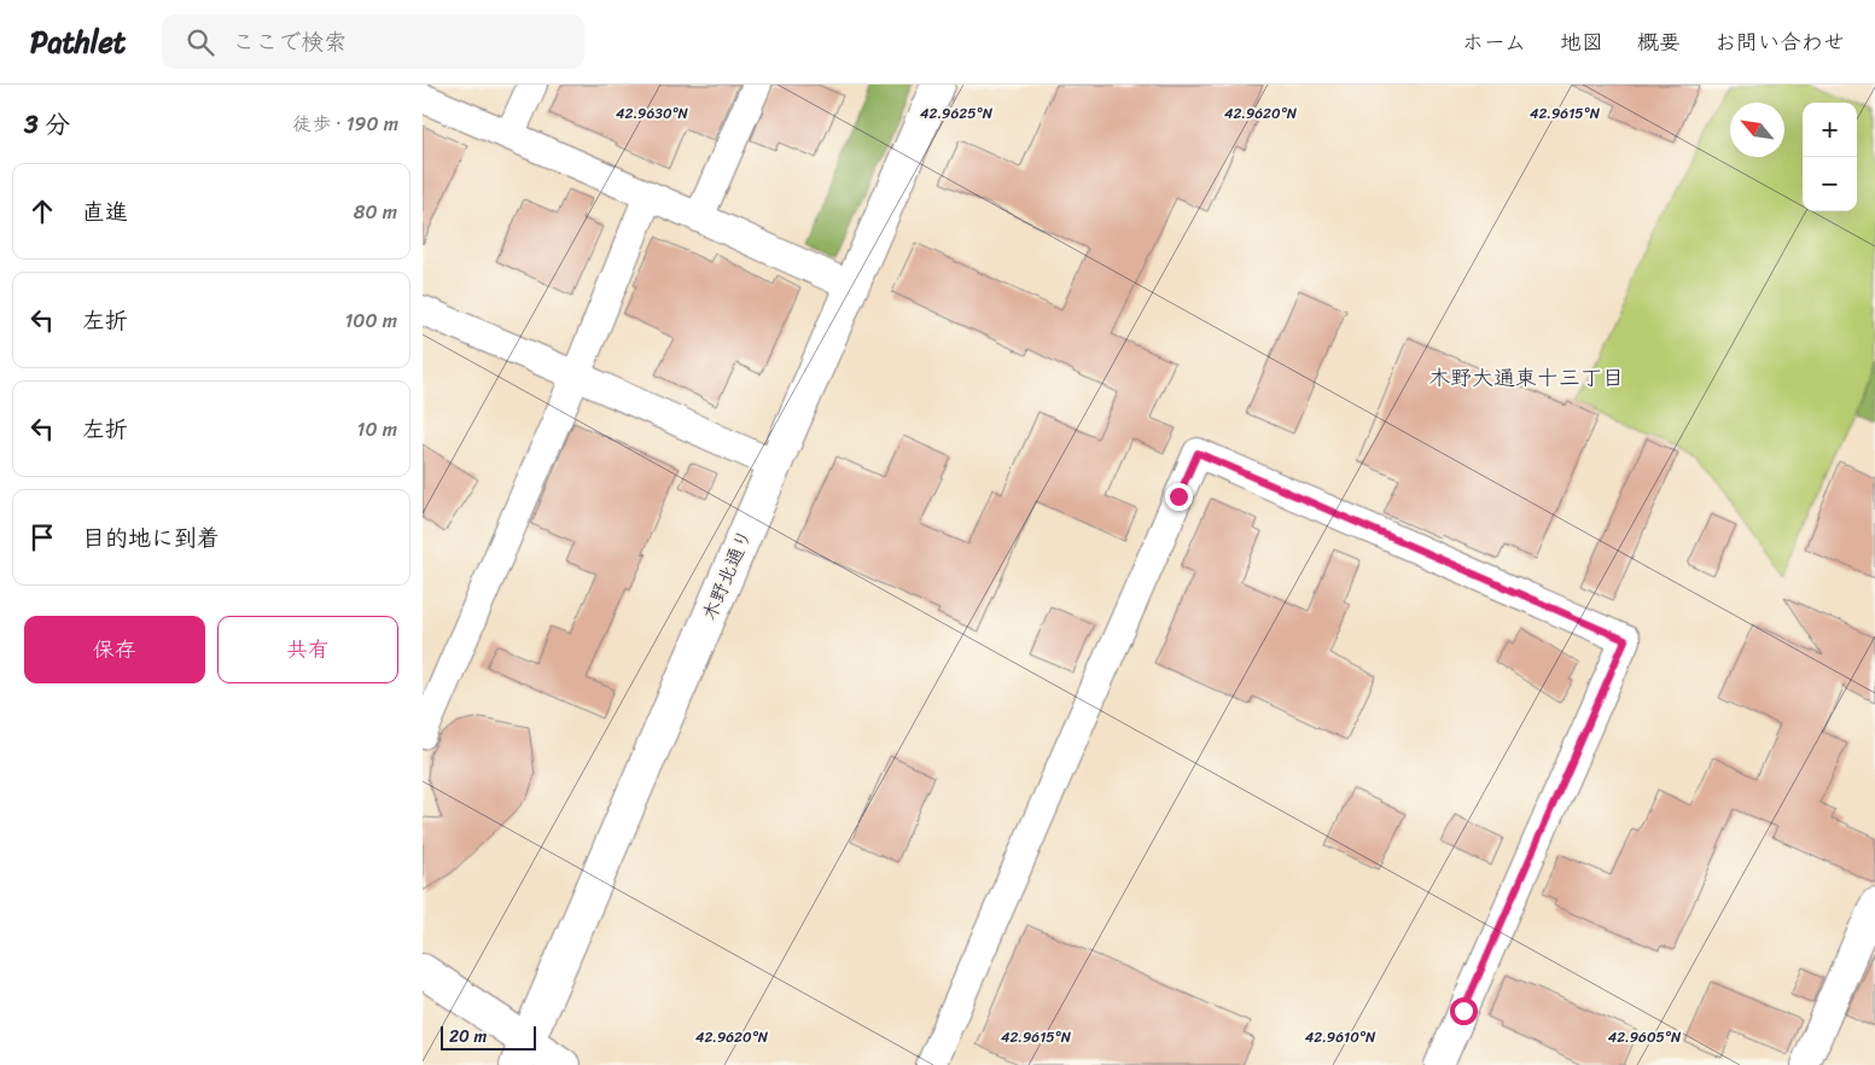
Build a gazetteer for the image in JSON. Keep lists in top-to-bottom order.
{
  "streets": {
    "main road": ["木野北通り"]
  },
  "districts": ["木野大通東十三丁目"],
  "scale_bar": "20 m",
  "north": "top left",
  "page": {
    "header": "Pathlet",
    "search": "ここで検索",
    "nav": [
      "ホーム",
      "地図",
      "概要",
      "お問い合わせ"
    ],
    "heading": ["3 分", "徒歩 · 190 m"],
    "map_buttons": ["+", "−"],
    "list": [
      ["直進", "80 m"],
      ["左折", "100 m"],
      ["左折", "10 m"],
      "目的地に到着"
    ],
    "buttons": ["保存", "共有"],
    "scale": "20 m"
  },
  "coordinates": [
    "42.9630°N",
    "42.9625°N",
    "42.9620°N",
    "42.9615°N",
    "42.9610°N",
    "42.9605°N"
  ]
}
